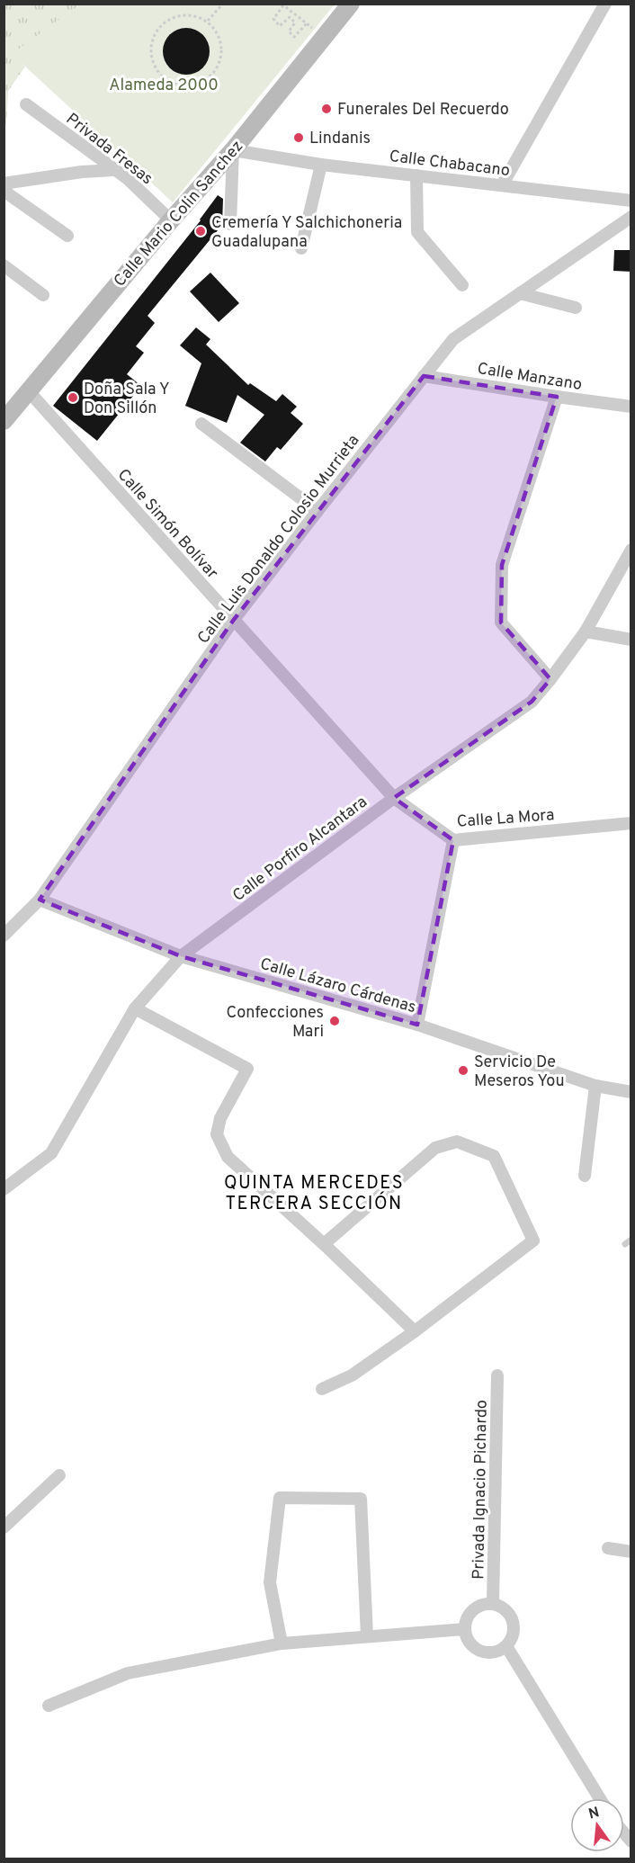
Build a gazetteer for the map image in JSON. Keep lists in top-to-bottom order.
{
  "streets": {
    "main road": ["Calle Mario Colin Sanchez"],
    "street": [
      "Privada Fresas",
      "Calle Chabacano",
      "Calle Manzano",
      "Calle Simón Bolívar",
      "Calle Luis Donaldo Colosio Murrieta",
      "Calle La Mora",
      "Calle Porfiro Alcantara",
      "Calle Lázaro Cárdenas",
      "Privada Ignacio Pichardo"
    ]
  },
  "crossings": [
    ["Privada Fresas", "Calle Mario Colin Sanchez"],
    ["Calle Chabacano", "Calle Mario Colin Sanchez"],
    ["Calle Mario Colin Sanchez", "Calle Simón Bolívar"],
    ["Calle Manzano", "Calle Luis Donaldo Colosio Murrieta"],
    ["Calle Simón Bolívar", "Calle Luis Donaldo Colosio Murrieta"],
    ["Calle Simón Bolívar", "Calle La Mora"],
    ["Calle Simón Bolívar", "Calle Porfiro Alcantara"],
    ["Calle Luis Donaldo Colosio Murrieta", "Calle Lázaro Cárdenas"],
    ["Calle La Mora", "Calle Porfiro Alcantara"],
    ["Calle Porfiro Alcantara", "Calle Lázaro Cárdenas"]
  ],
  "districts": ["QUINTA MERCEDES TERCERA SECCIÓN"],
  "parks": ["Alameda 2000"],
  "places": [
    "Funerales Del Recuerdo",
    "Lindanis",
    "Cremería Y Salchichoneria Guadalupana",
    "Doña Sala Y Don Sillón",
    "Confecciones Mari",
    "Servicio De Meseros You"
  ],
  "north": "top"
}
